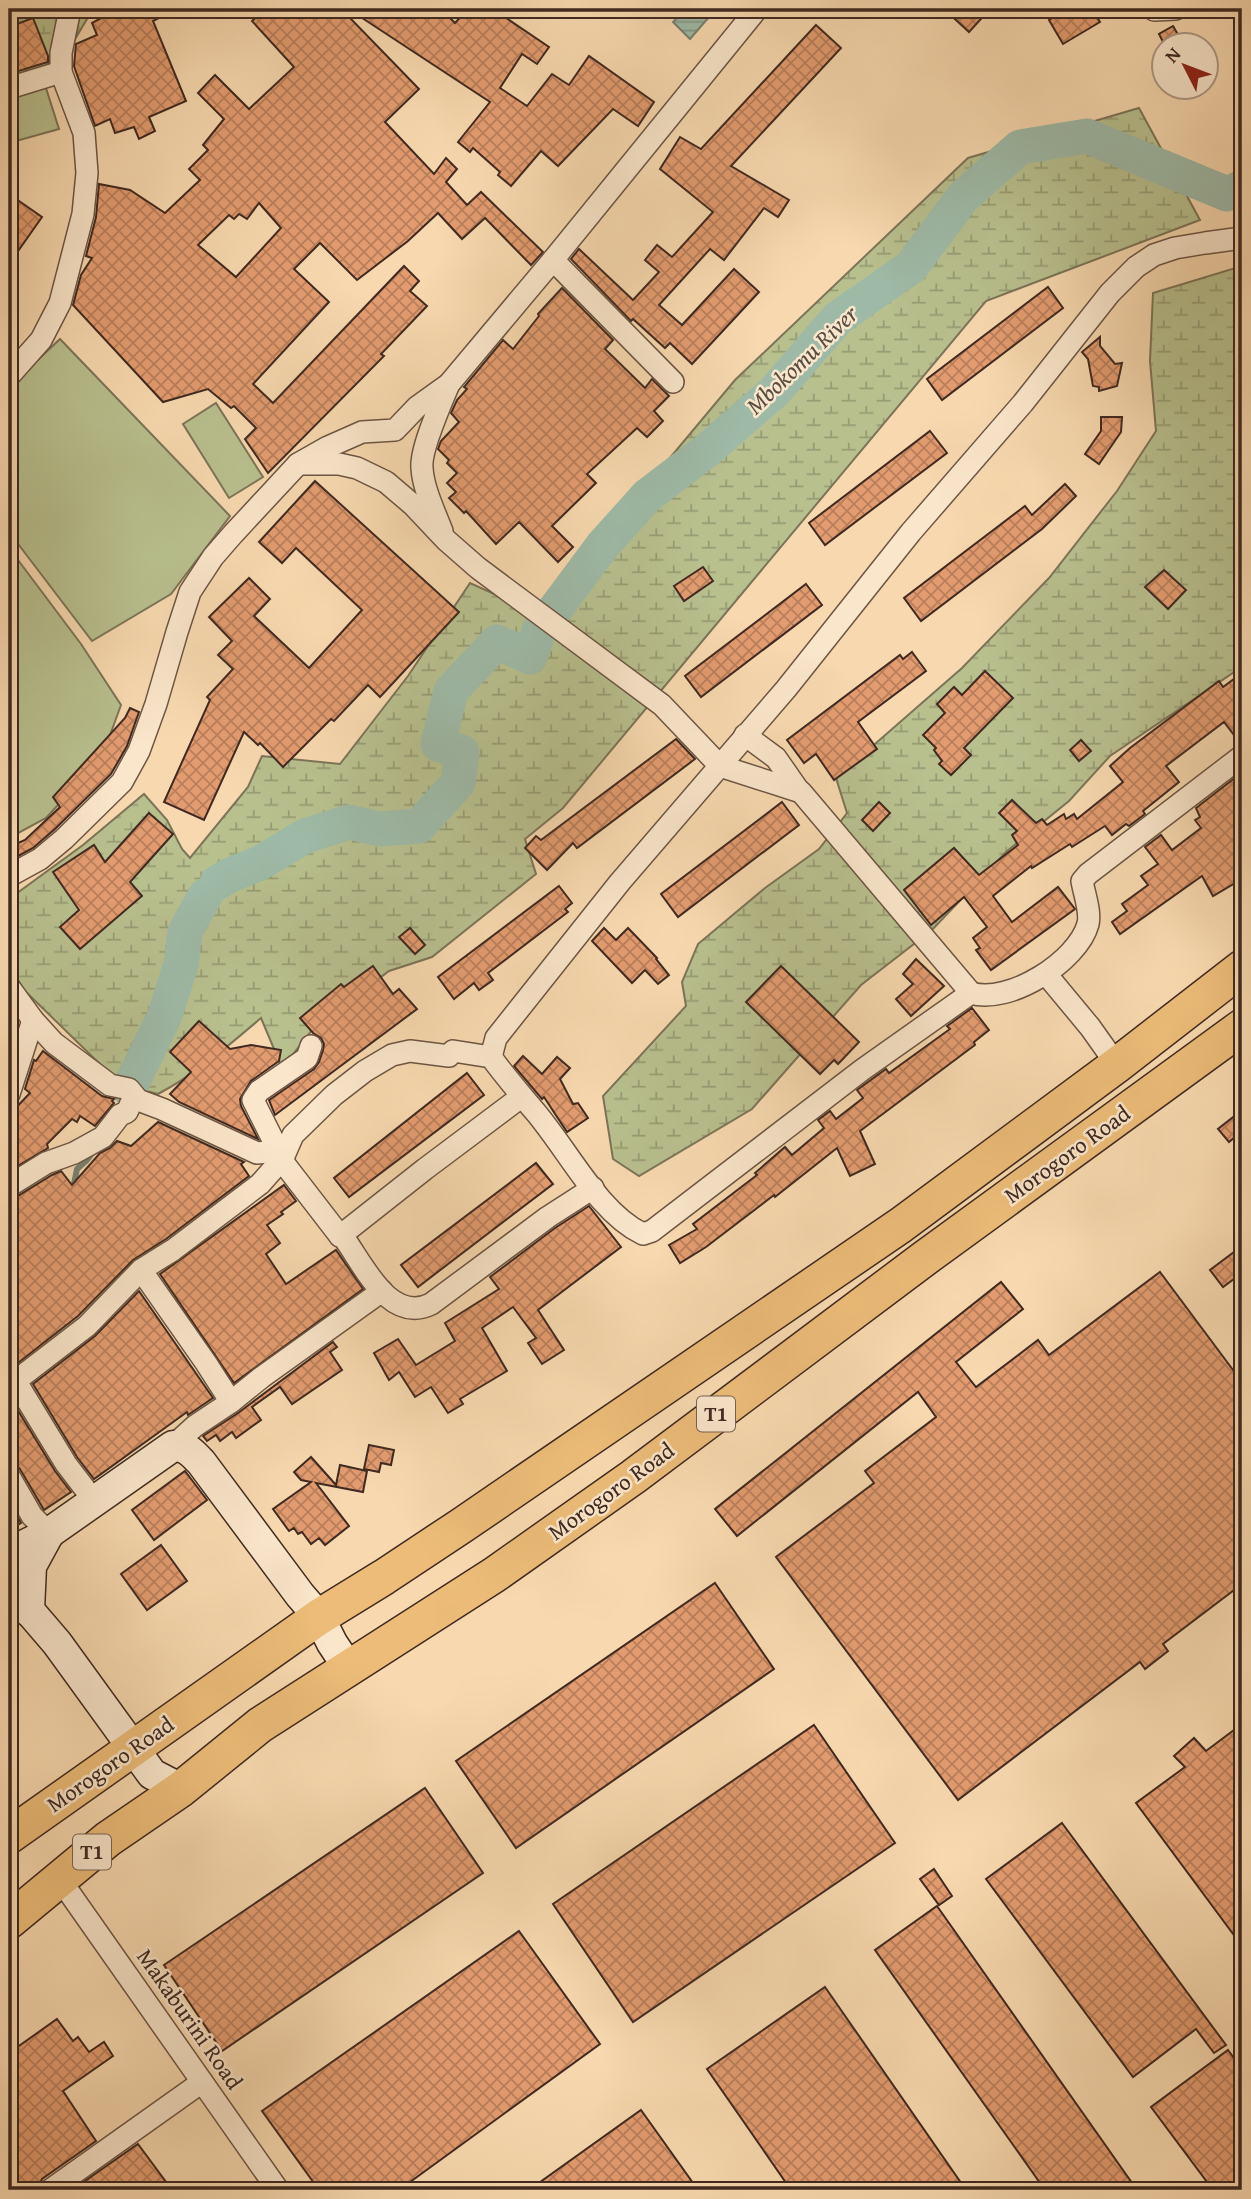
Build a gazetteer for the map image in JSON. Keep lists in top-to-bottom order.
{
  "streets": {
    "highway": ["Morogoro Road", "T1"],
    "street": ["Makaburini Road"]
  },
  "crossings": [
    ["Morogoro Road", "Makaburini Road"]
  ],
  "water": ["Mbokomu River"],
  "north": "top left"
}
